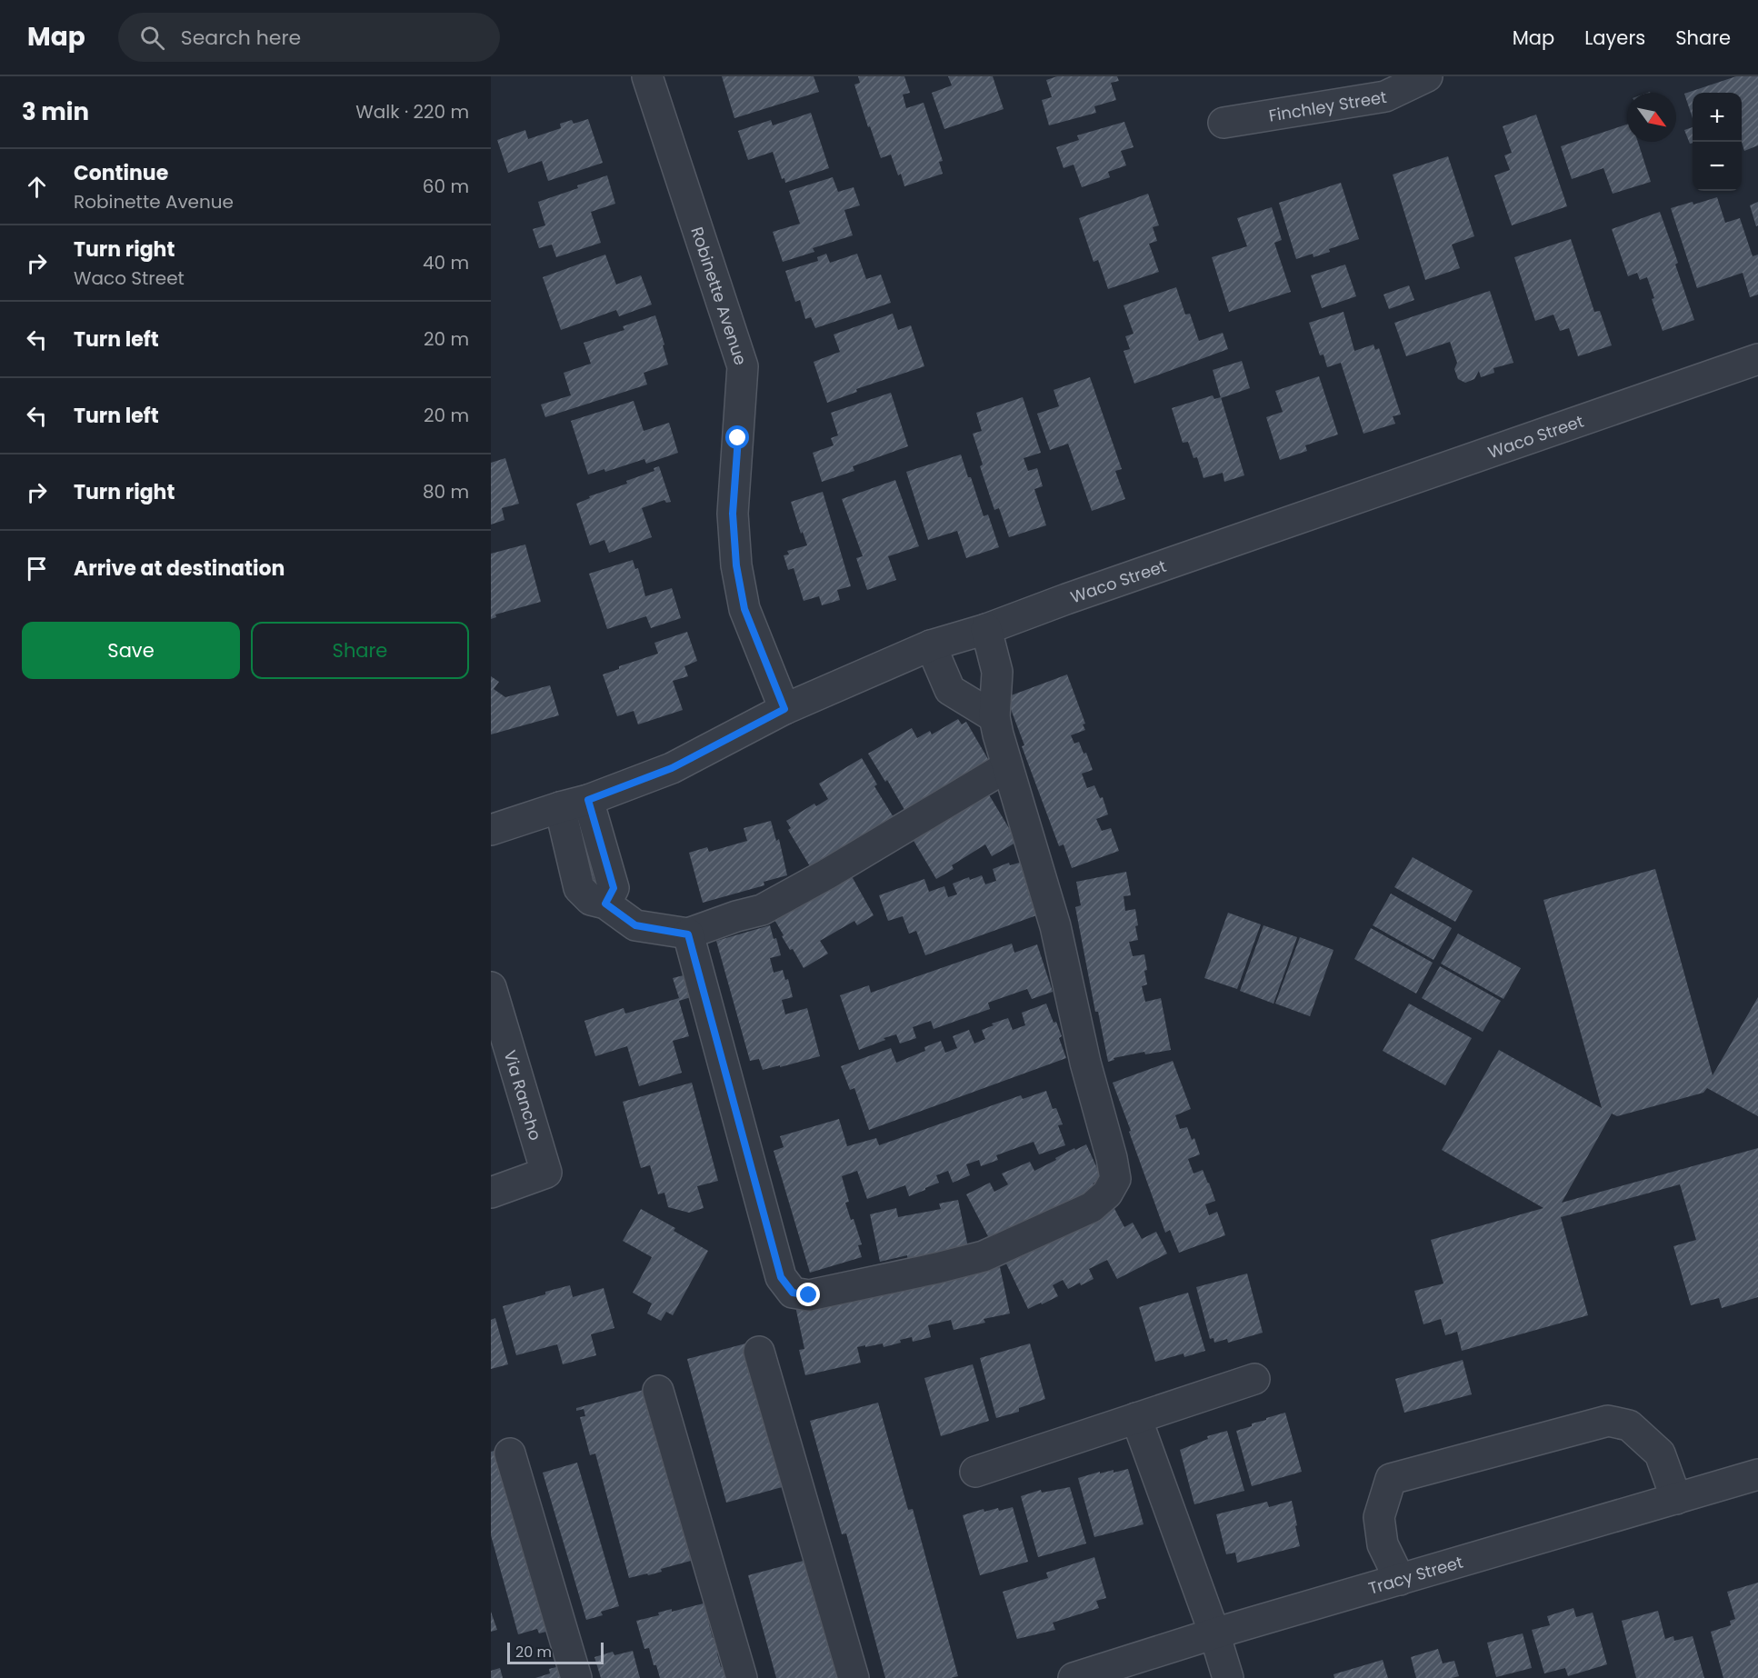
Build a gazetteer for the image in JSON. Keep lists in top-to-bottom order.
{
  "streets": {
    "street": [
      "Finchley Street",
      "Robinette Avenue",
      "Waco Street",
      "Via Rancho",
      "Tracy Street"
    ]
  },
  "crossings": [
    ["Robinette Avenue", "Waco Street"]
  ],
  "scale_bar": "20 m",
  "north": "bottom right",
  "page": {
    "header": "Map",
    "search": "Search here",
    "nav": ["Map", "Layers", "Share"],
    "heading": ["3 min", "Walk · 220 m"],
    "map_buttons": ["+", "−"],
    "list": [
      ["Continue", "Robinette Avenue", "60 m"],
      ["Turn right", "Waco Street", "40 m"],
      ["Turn left", "20 m"],
      ["Turn left", "20 m"],
      ["Turn right", "80 m"],
      "Arrive at destination"
    ],
    "buttons": ["Save", "Share"],
    "scale": "20 m"
  }
}
